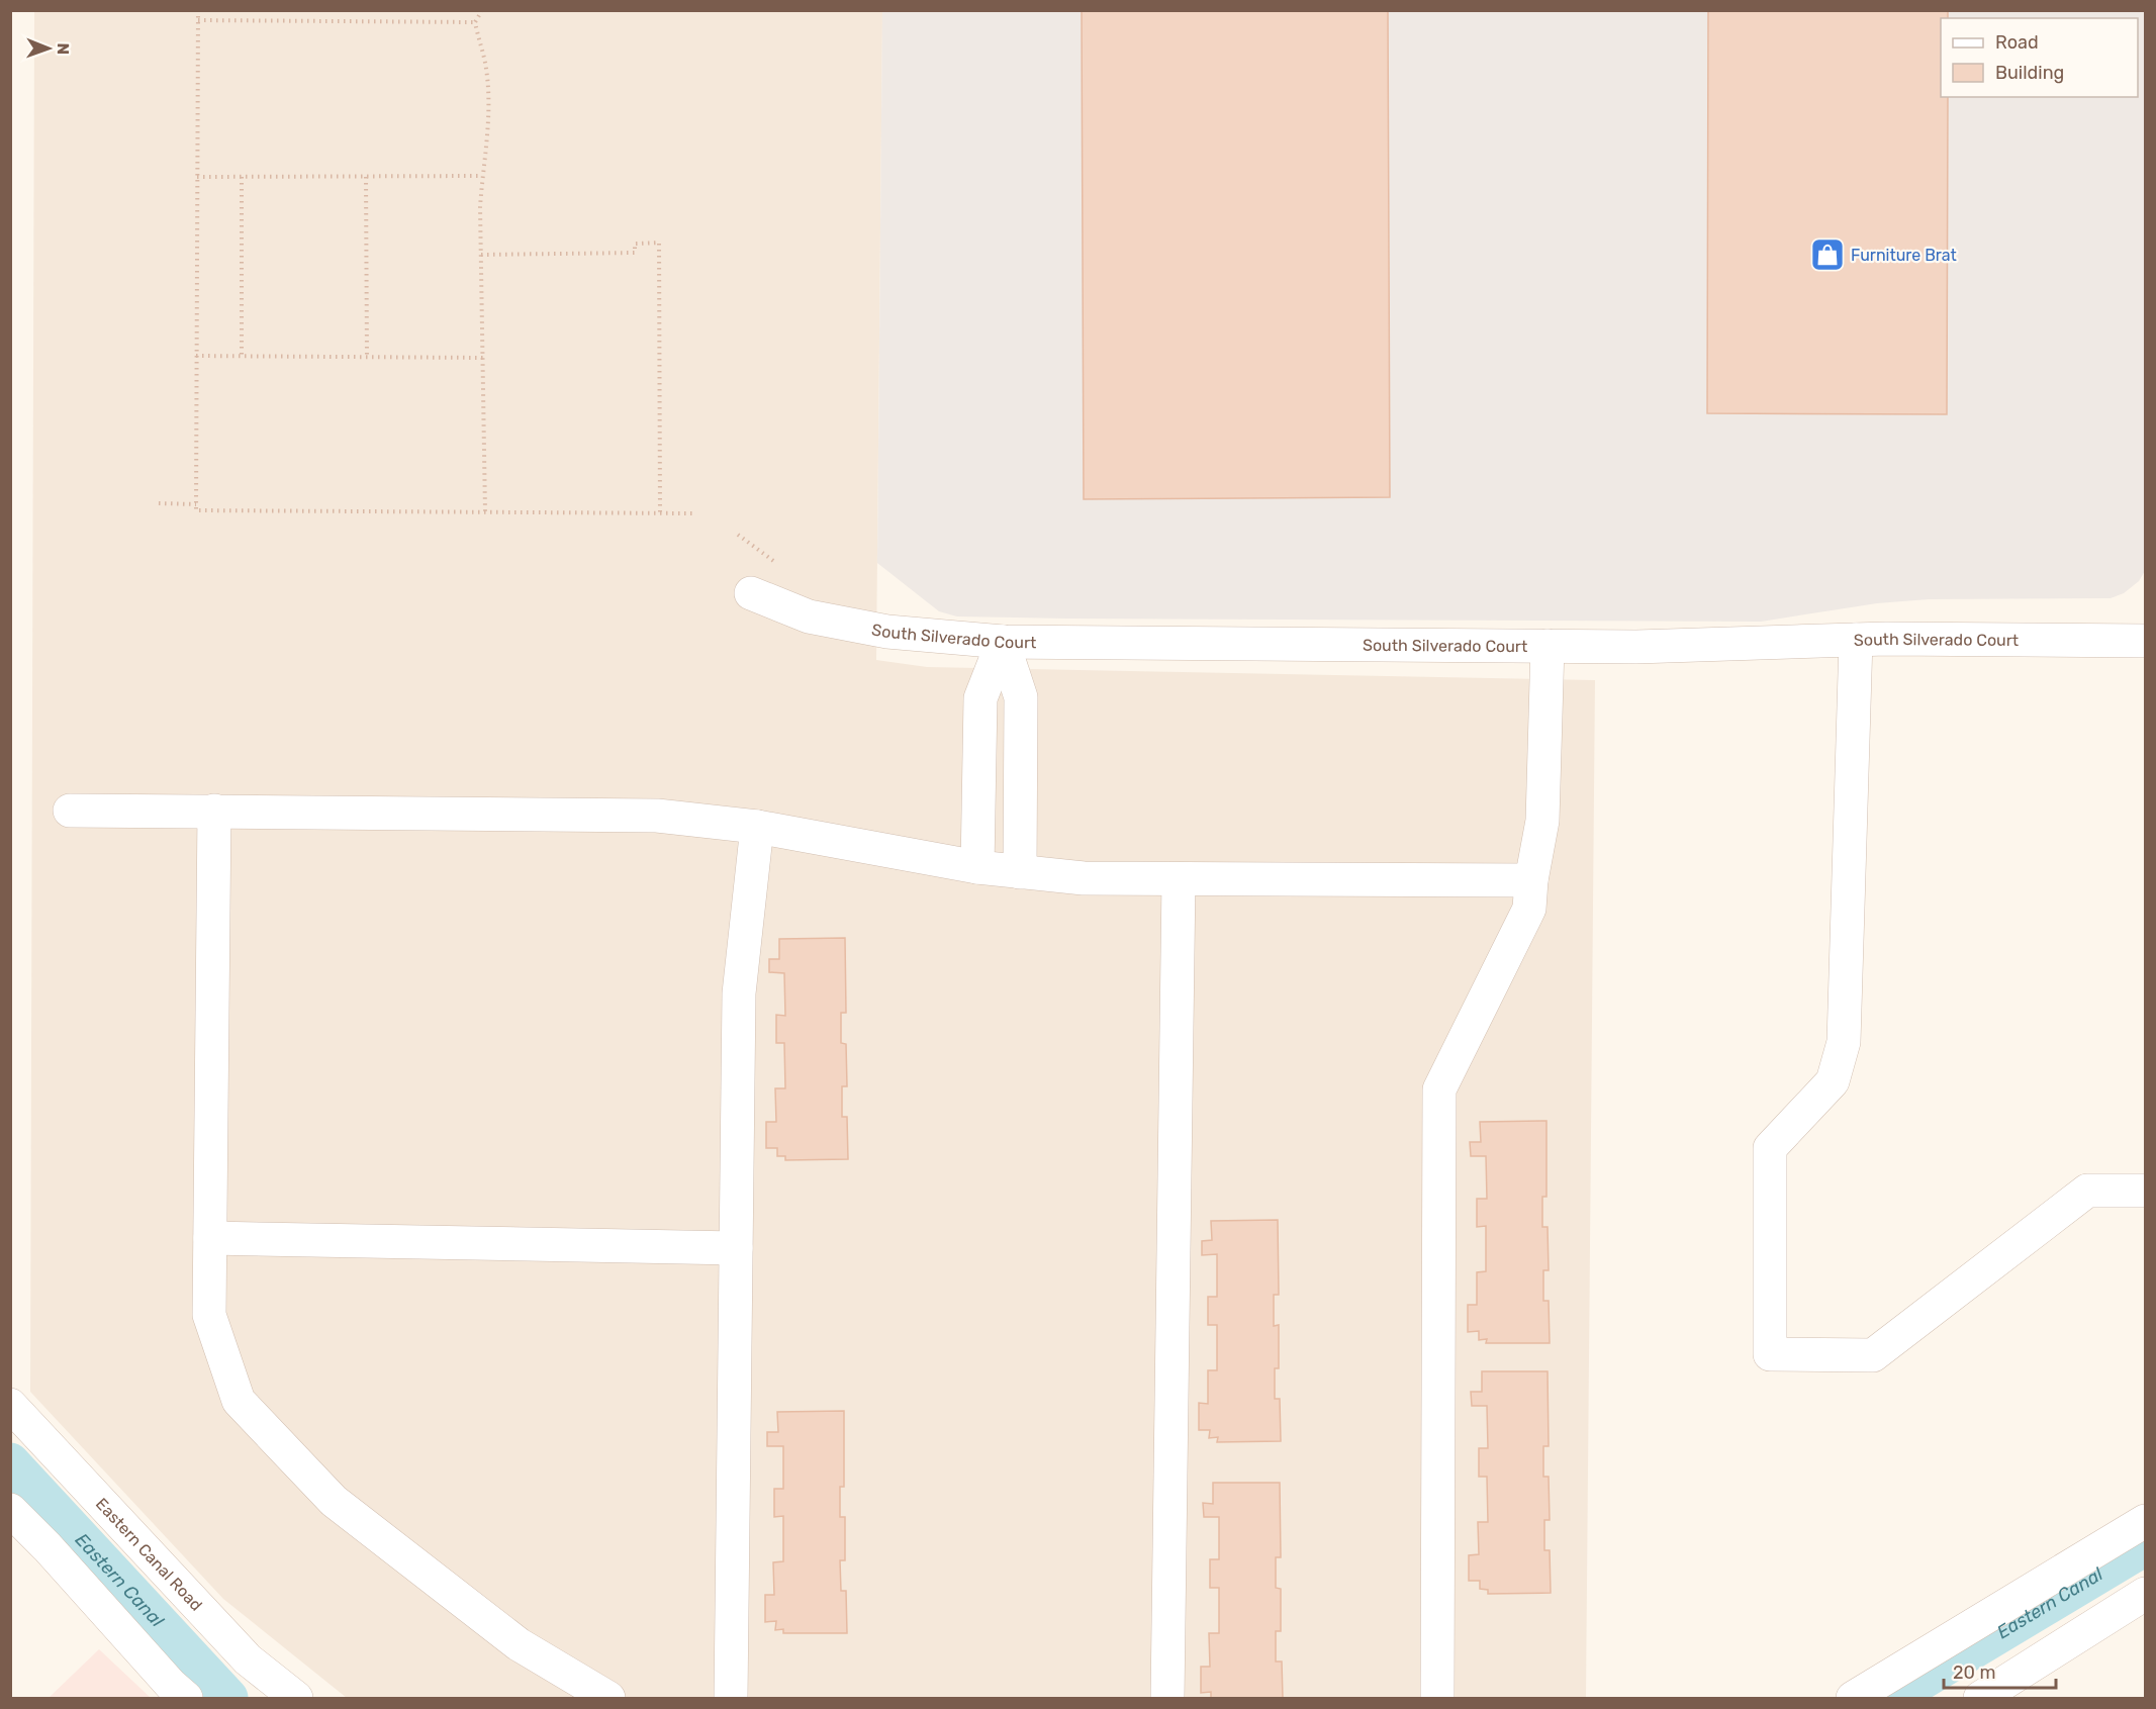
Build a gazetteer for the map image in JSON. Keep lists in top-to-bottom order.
{
  "streets": {
    "street": ["South Silverado Court", "Eastern Canal Road"]
  },
  "water": ["Eastern Canal"],
  "places": {
    "shop": ["Furniture Brat"]
  },
  "legend": ["Road", "Building"],
  "scale_bar": "20 m",
  "north": "right"
}
